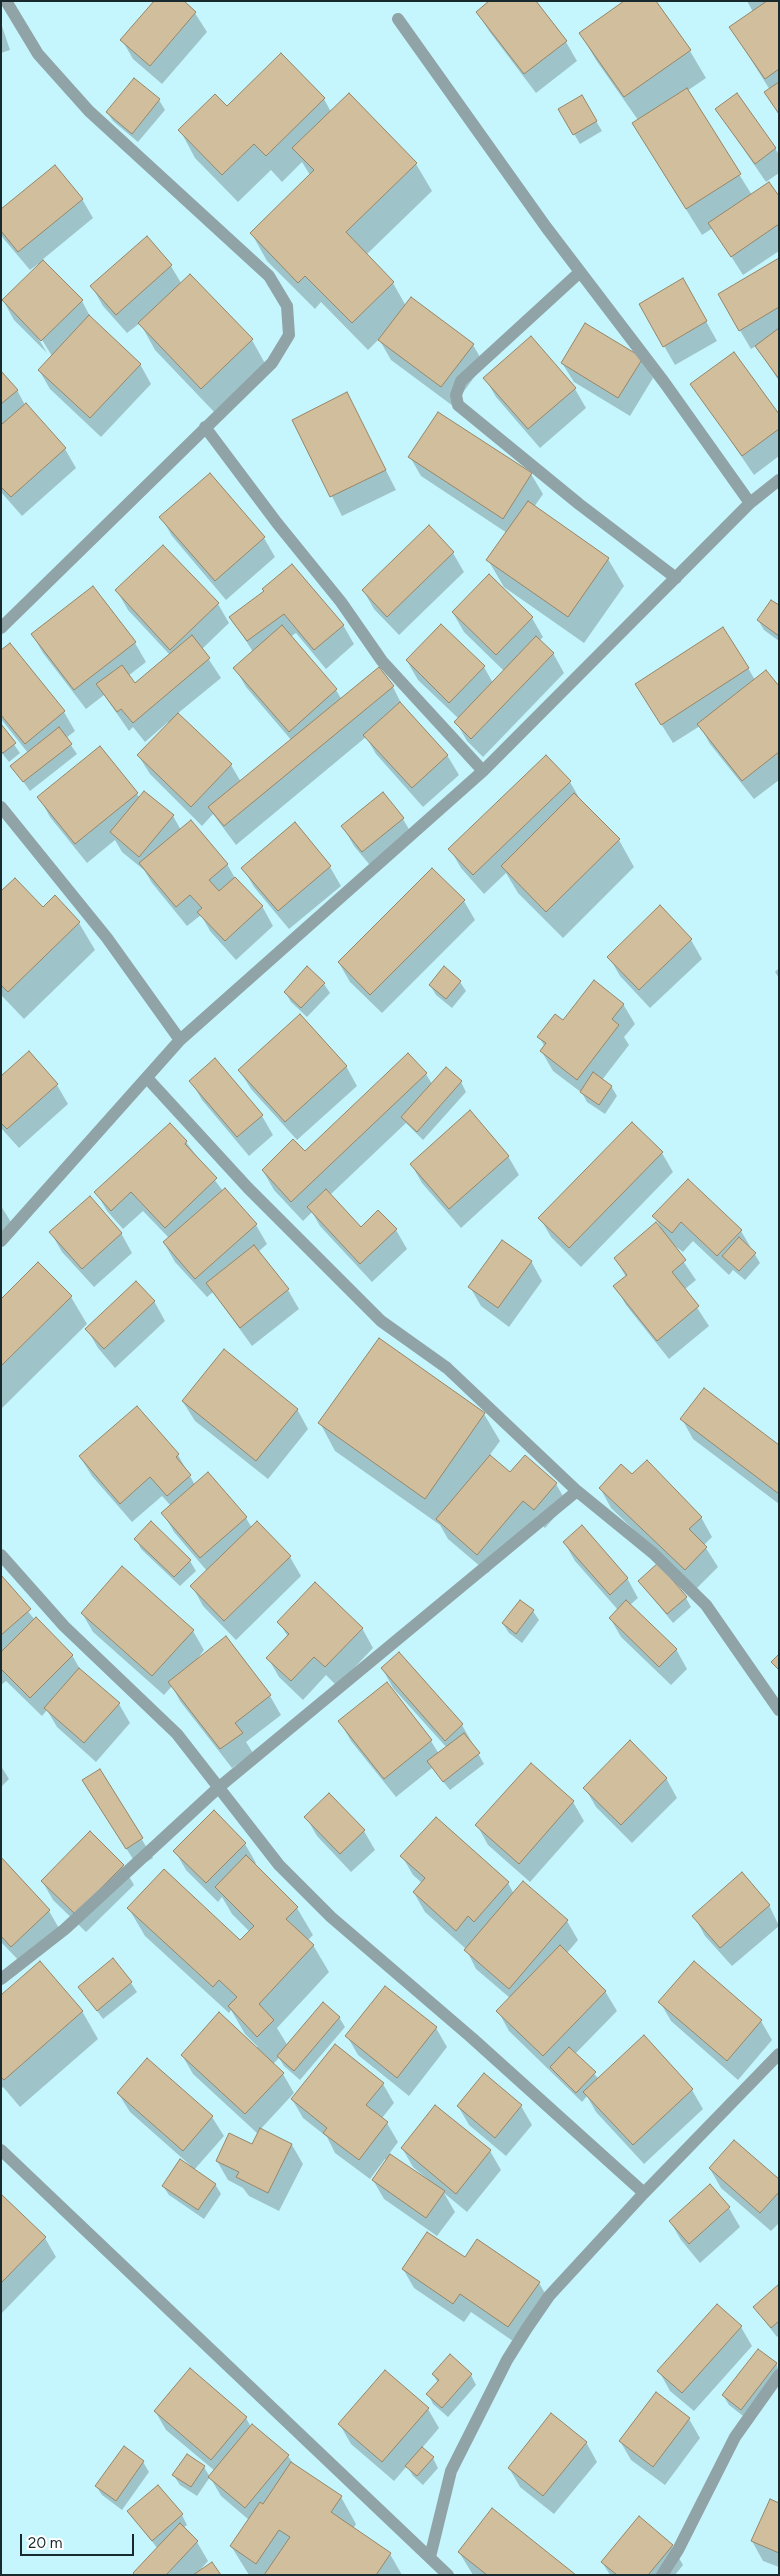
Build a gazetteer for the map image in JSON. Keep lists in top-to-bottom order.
{
  "scale_bar": "20 m"
}
